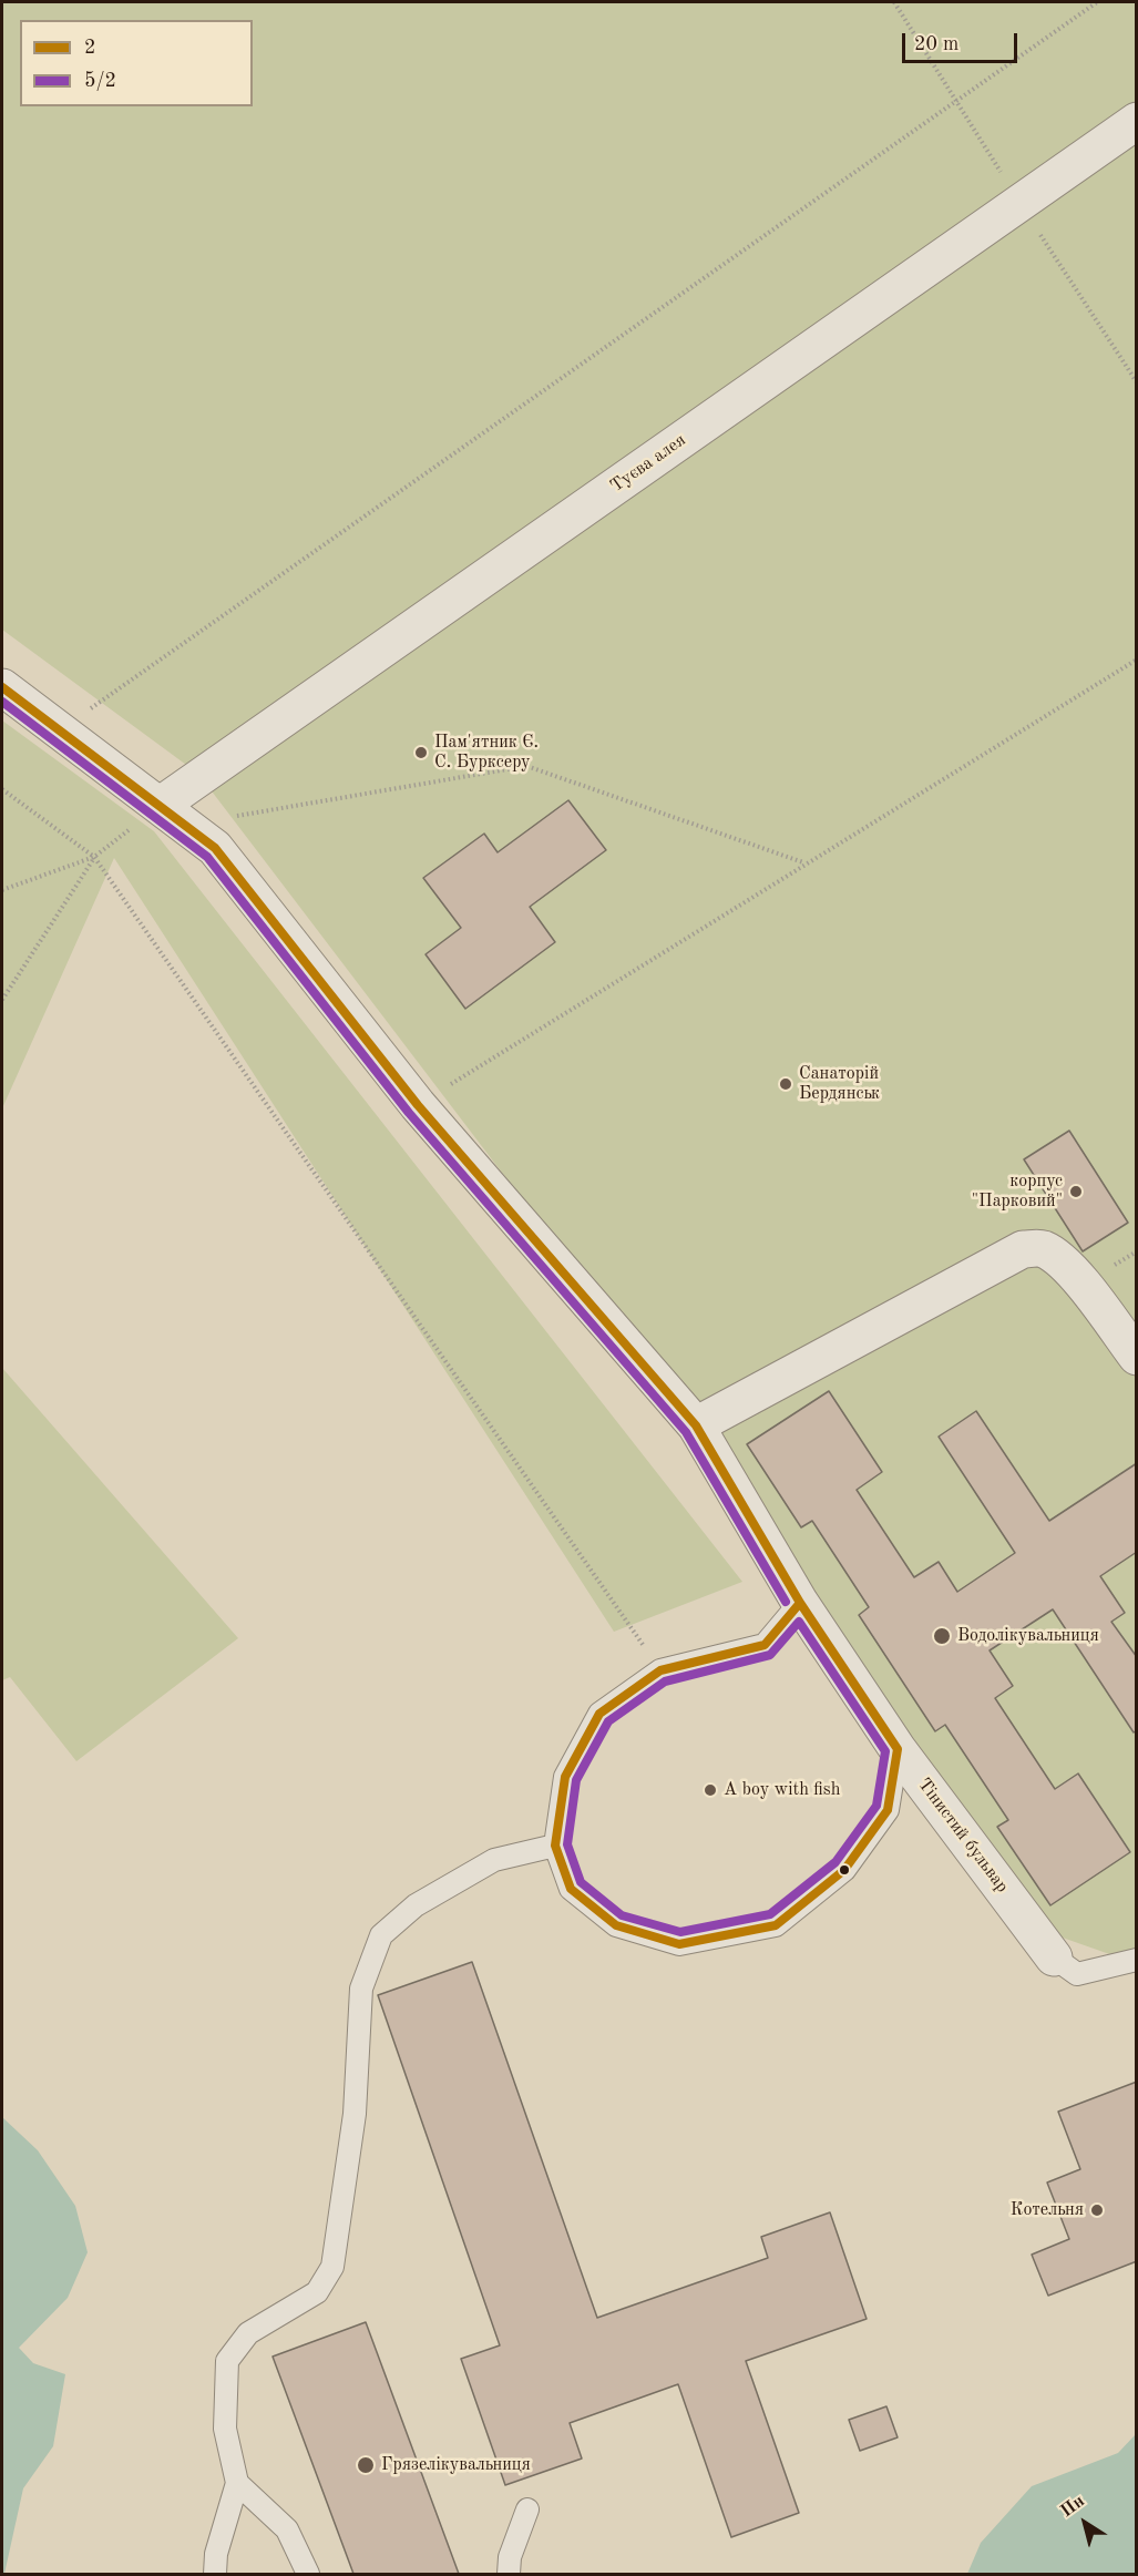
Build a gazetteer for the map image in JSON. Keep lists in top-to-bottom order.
{
  "streets": {
    "street": ["Туєва алея", "Тінистий бульвар"]
  },
  "crossings": [
    ["Туєва алея", "Тінистий бульвар"]
  ],
  "places": [
    "Пам'ятник Є. С. Бурксеру",
    "Санаторій Бердянськ",
    "корпус \"Парковий\"",
    "Водолікувальниця",
    "A boy with fish",
    "Котельня",
    "Грязелікувальниця"
  ],
  "lines": ["transit line 2", "transit line 5/2"],
  "legend": ["2", "5/2"],
  "scale_bar": "20 m",
  "north": "top left"
}
